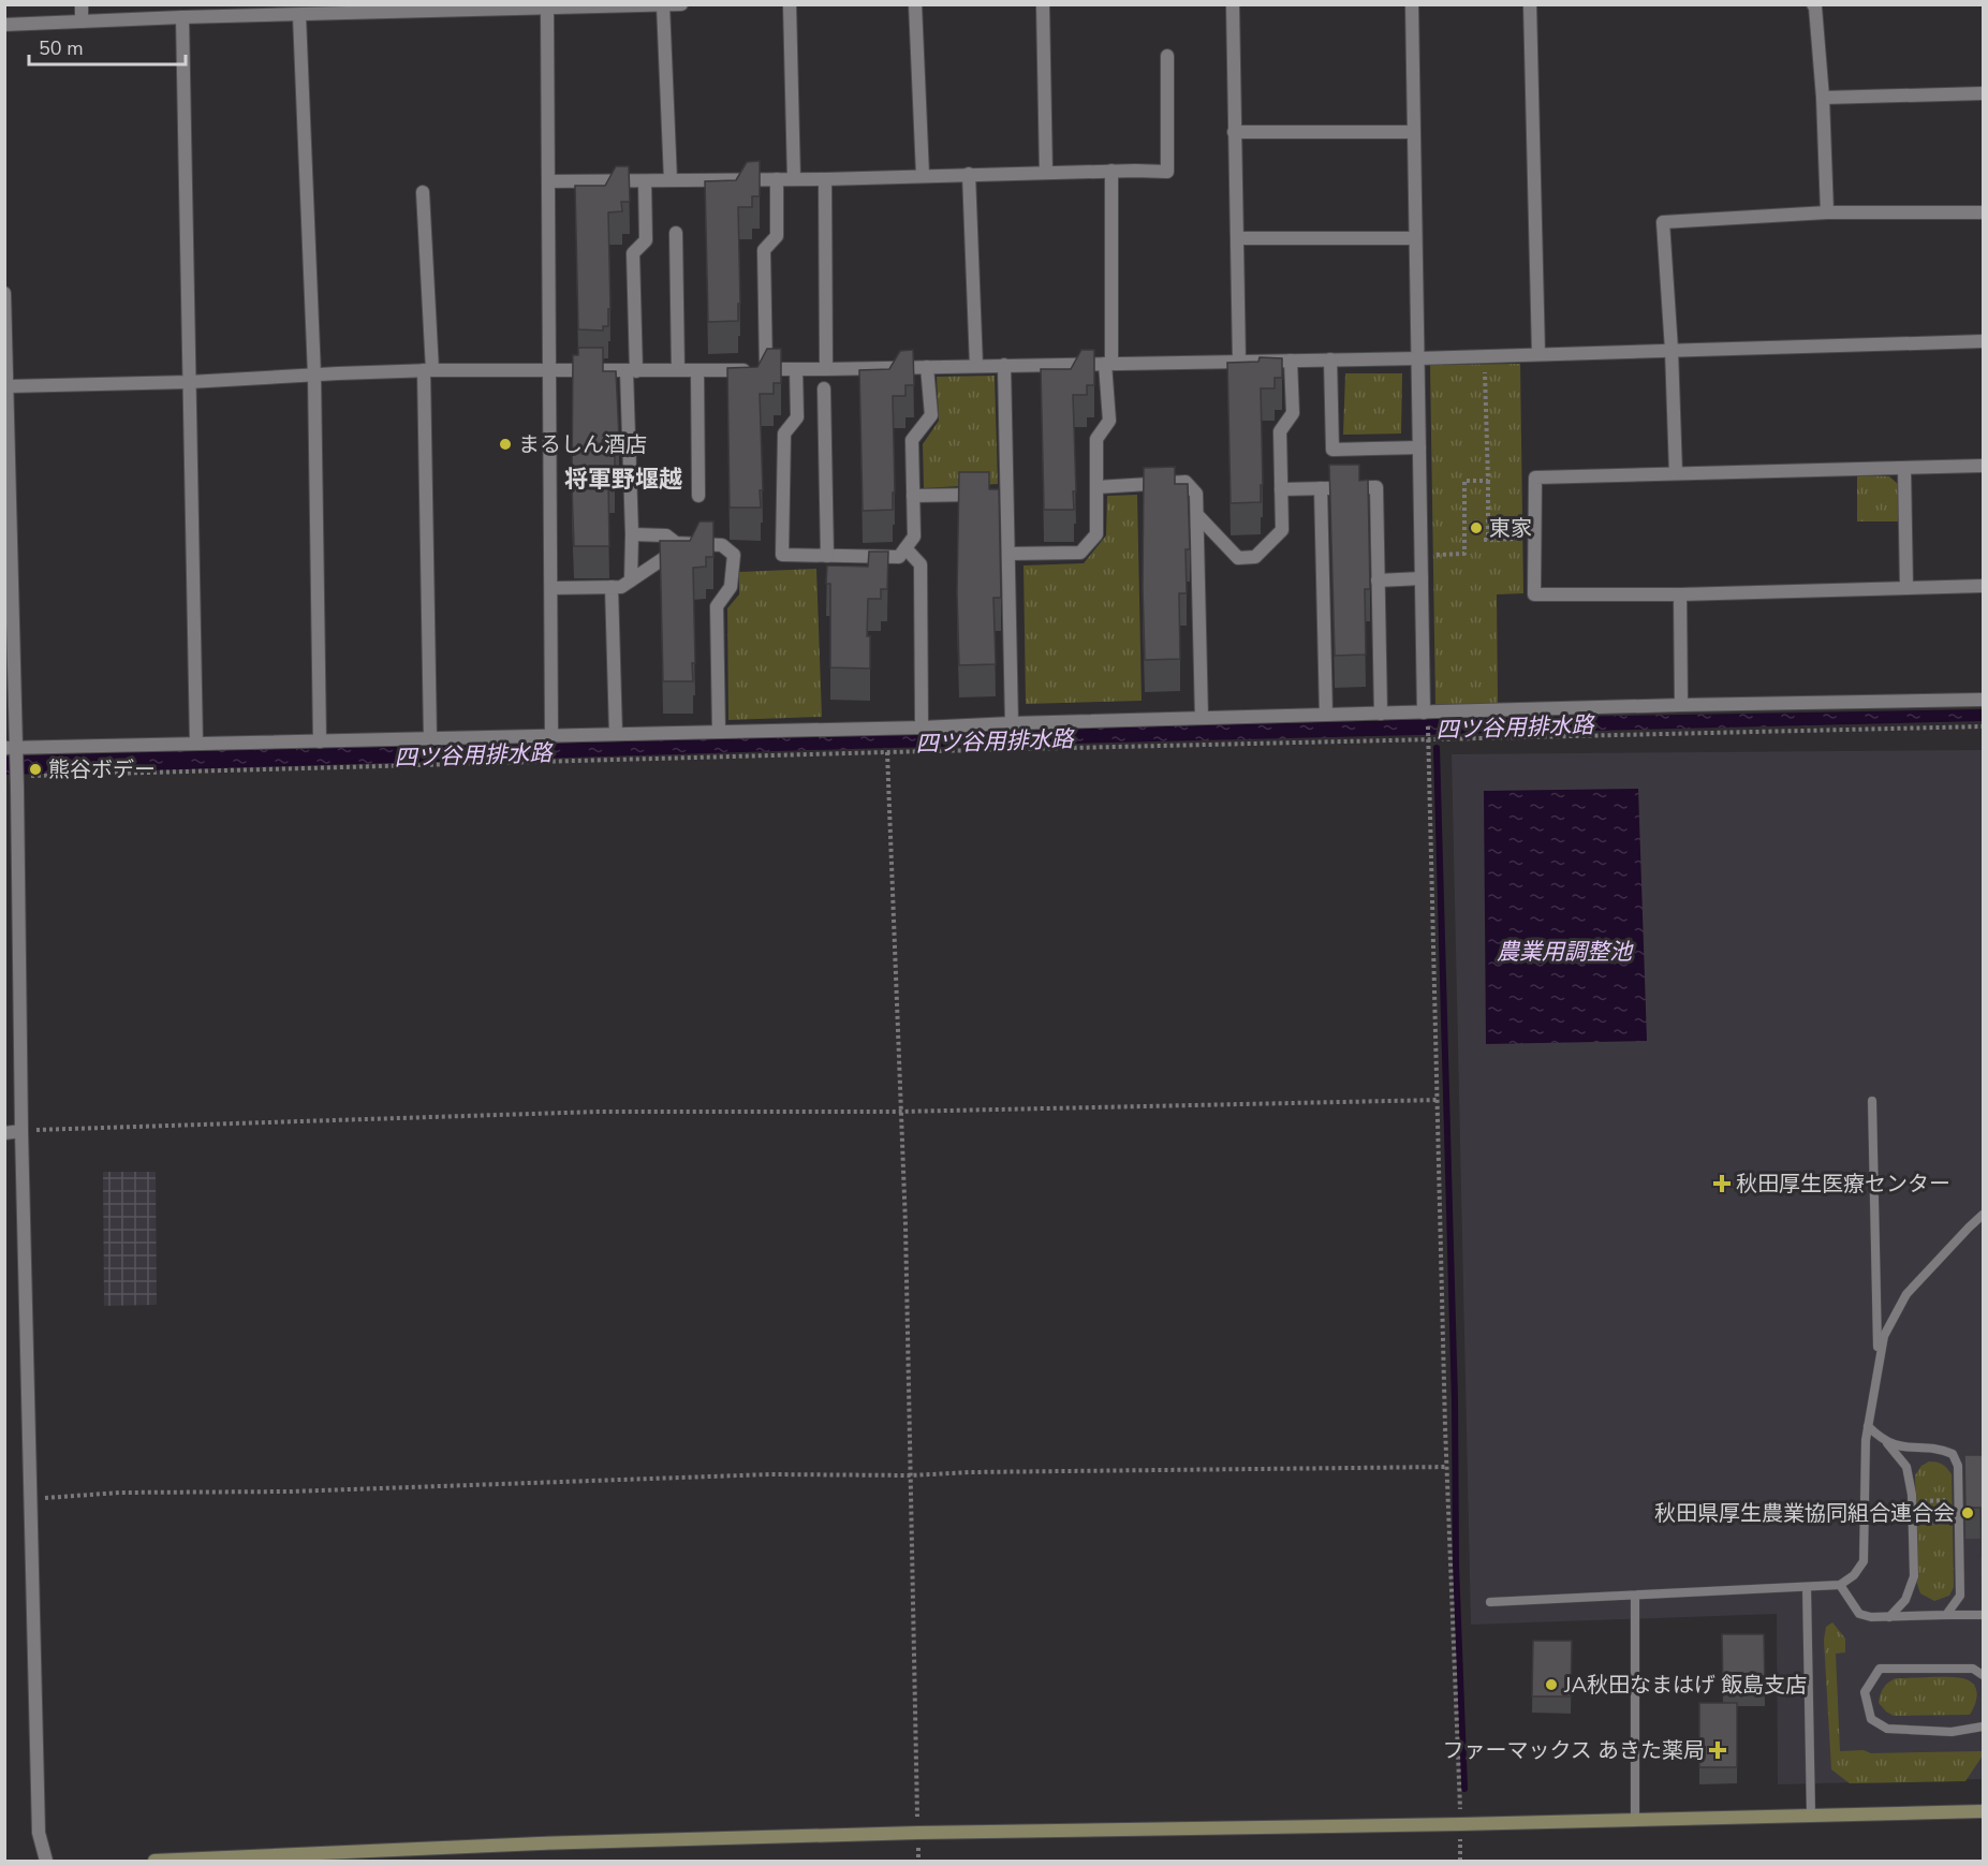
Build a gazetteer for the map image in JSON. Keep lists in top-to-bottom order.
{
  "districts": ["将軍野堰越"],
  "water": ["四ツ谷用排水路", "農業用調整池"],
  "places": {
    "other": [
      "まるしん酒店",
      "東家",
      "熊谷ボデー",
      "秋田県厚生農業協同組合連合会",
      "JA秋田なまはげ 飯島支店"
    ],
    "health": ["秋田厚生医療センター", "ファーマックス あきた薬局"]
  },
  "scale_bar": "50 m"
}
